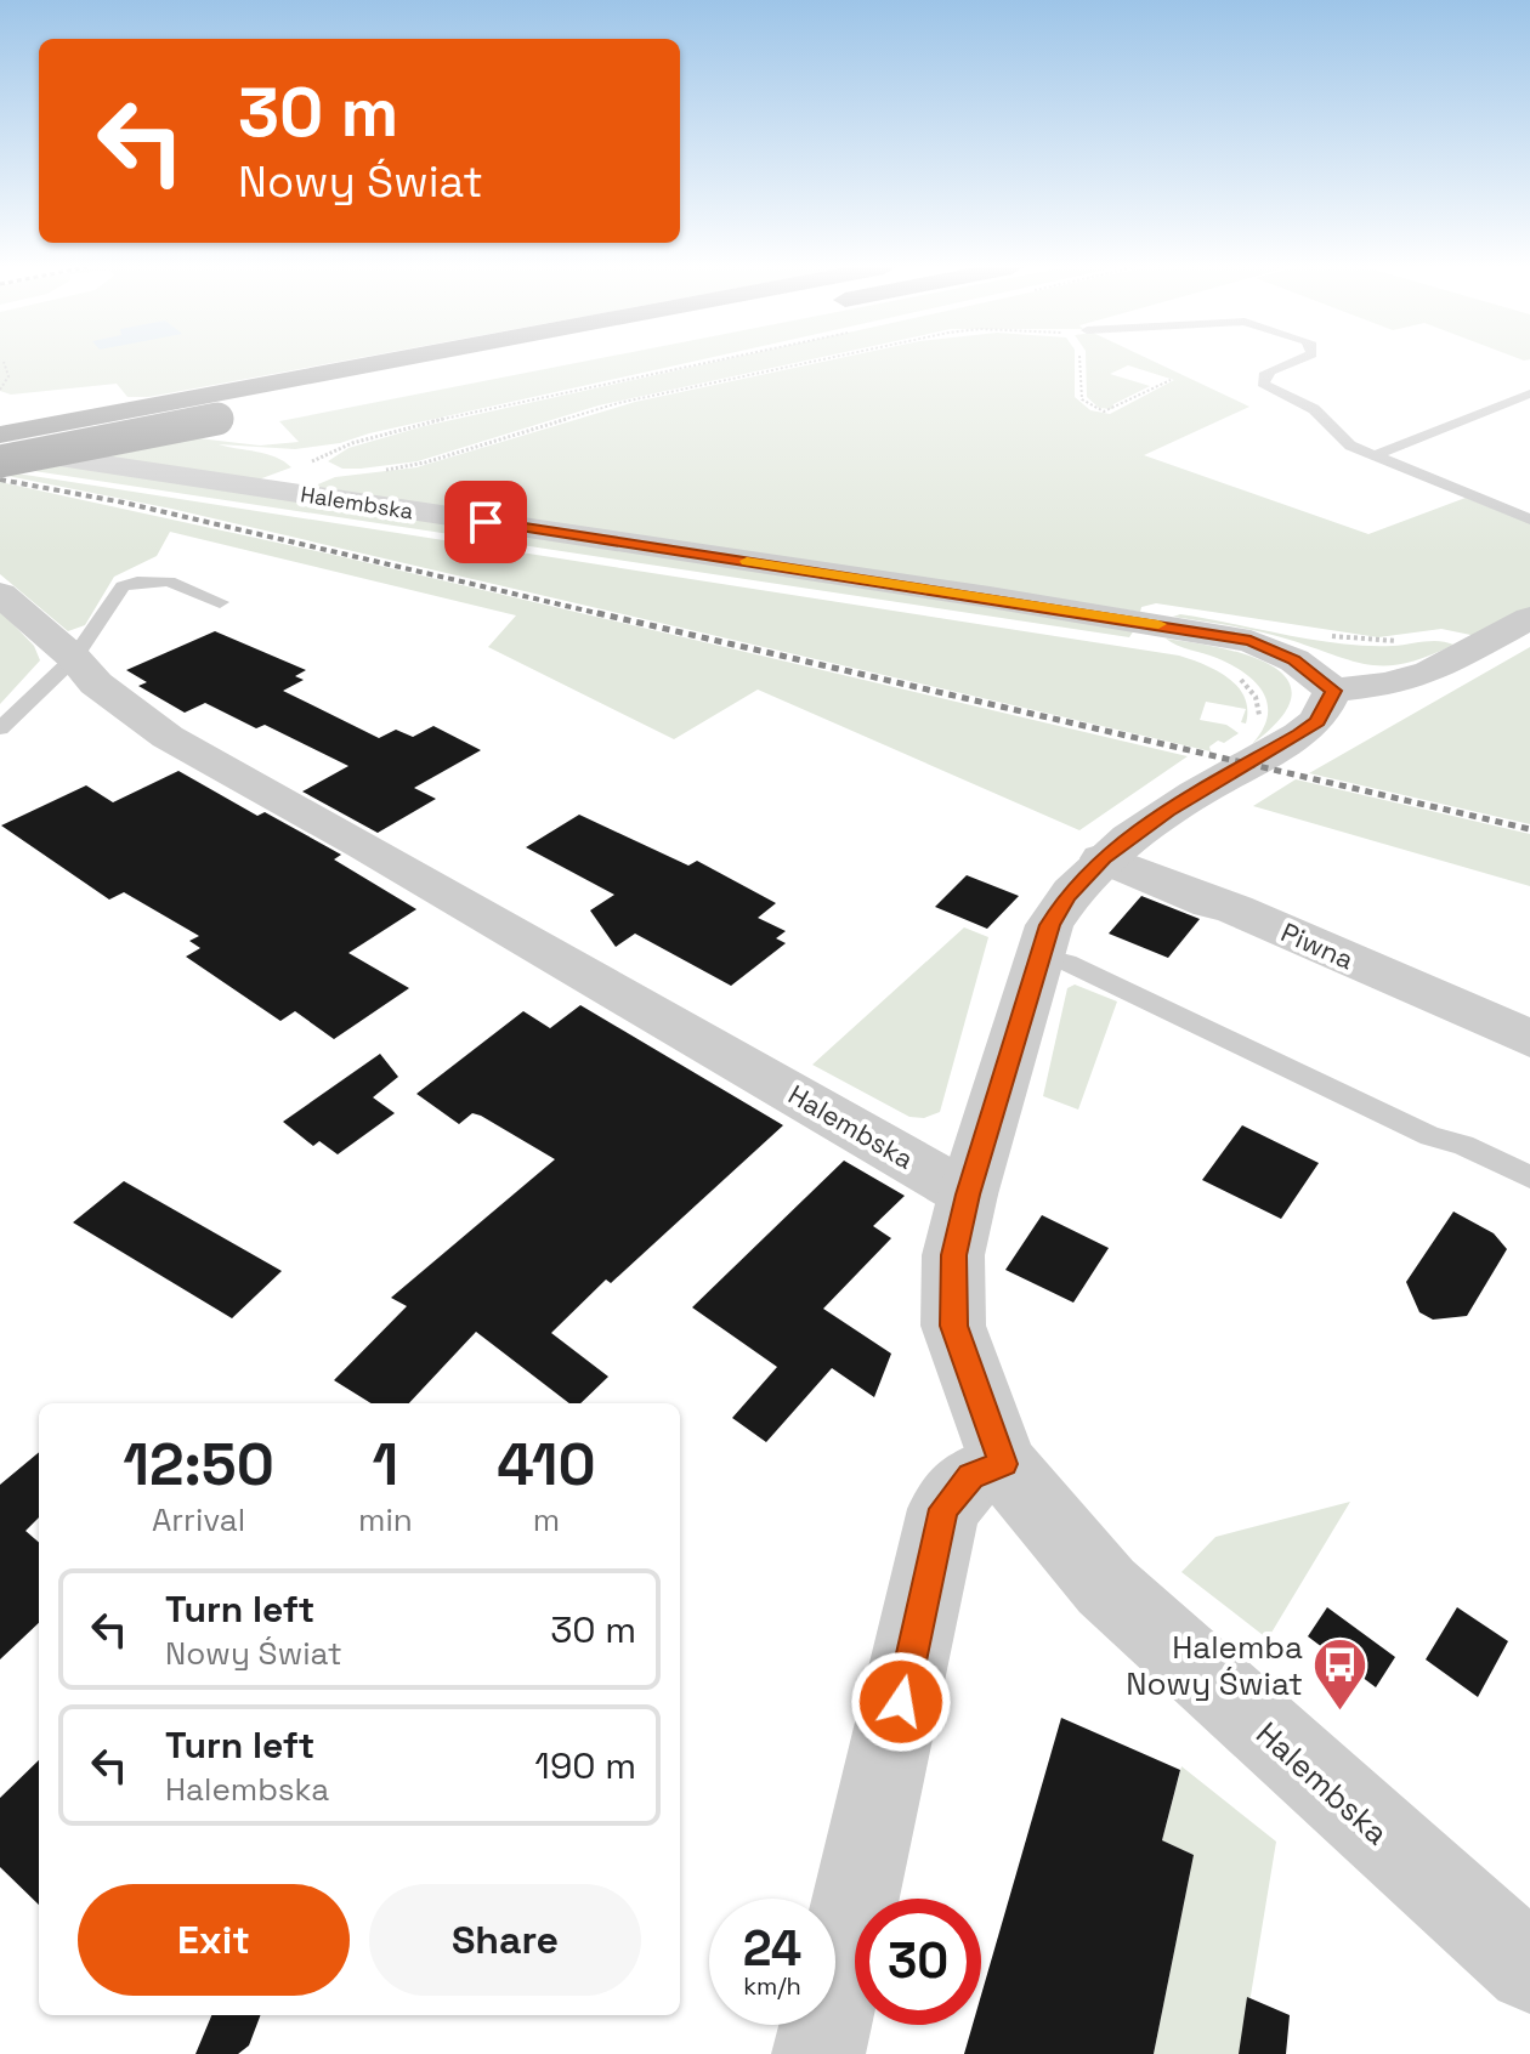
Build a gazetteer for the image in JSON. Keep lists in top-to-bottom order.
{
  "streets": {
    "street": ["Halembska", "Piwna"]
  },
  "places": {
    "bus stop": ["Halemba Nowy Świat"]
  },
  "page": {
    "turn": ["30 m", "Nowy Świat"],
    "eta": [
      "12:50",
      "Arrival",
      "1",
      "min",
      "410",
      "m"
    ],
    "list": [
      {
        "name": "Turn left",
        "note": "Nowy Świat",
        "value": "30 m"
      },
      {
        "name": "Turn left",
        "note": "Halembska",
        "value": "190 m"
      }
    ],
    "buttons": ["Exit", "Share"],
    "speed": "24 km/h",
    "limit": "30"
  }
}
